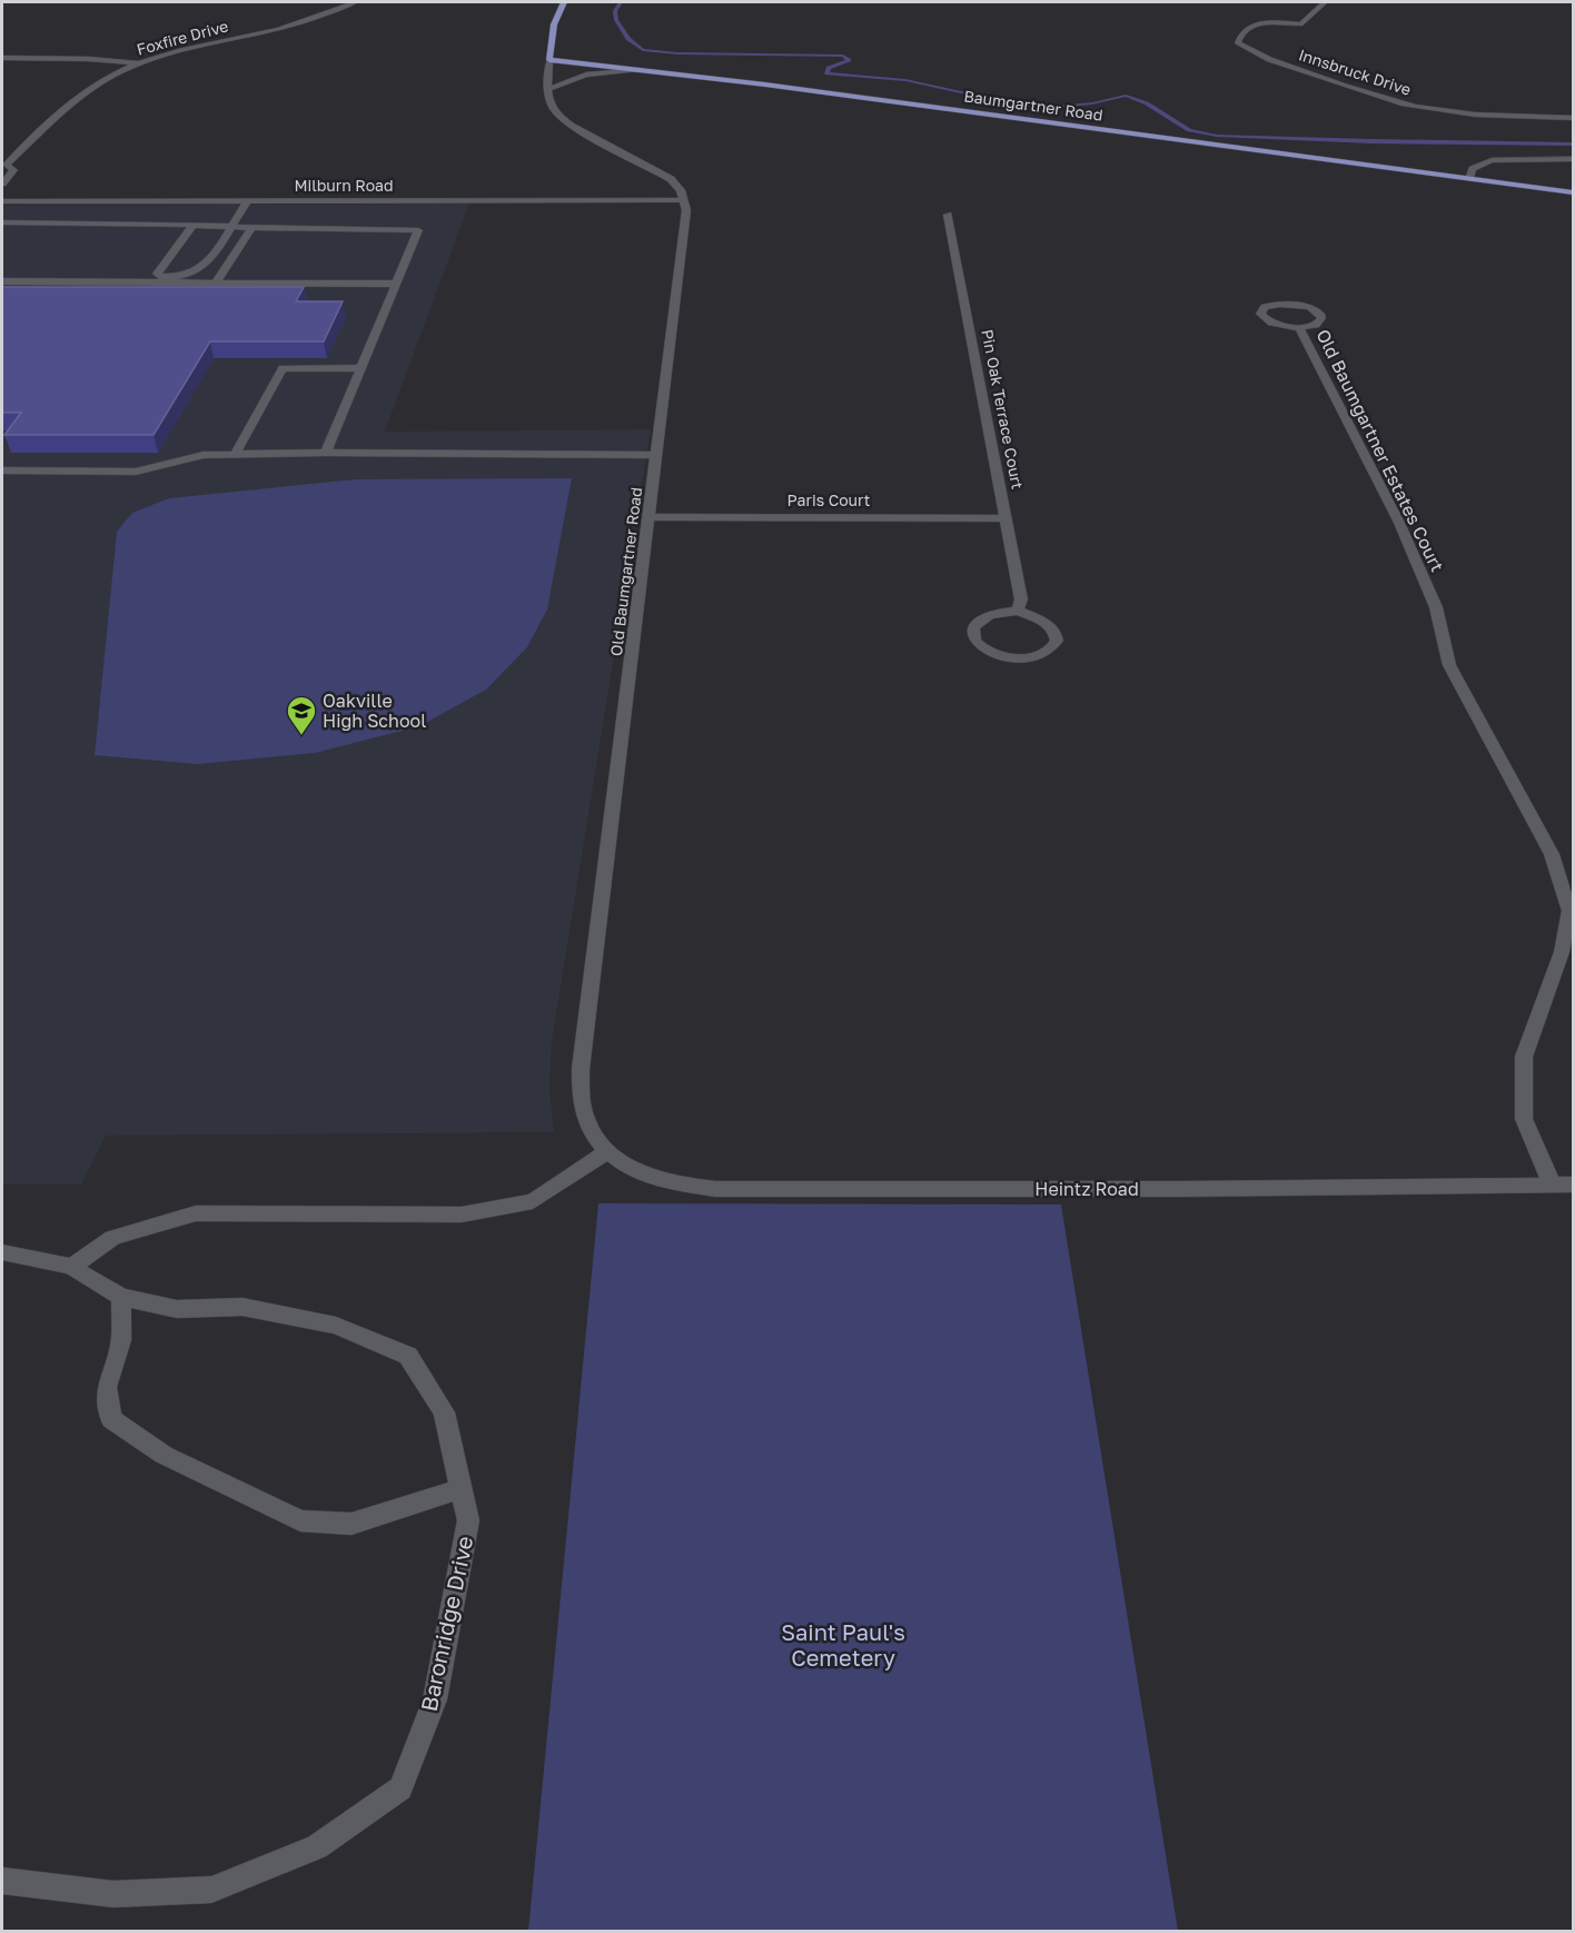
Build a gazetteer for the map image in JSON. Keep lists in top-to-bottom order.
{
  "streets": {
    "main road": ["Baumgartner Road"],
    "street": [
      "Foxfire Drive",
      "Innsbruck Drive",
      "Milburn Road",
      "Pin Oak Terrace Court",
      "Old Baumgartner Estates Court",
      "Paris Court",
      "Old Baumgartner Road",
      "Heintz Road",
      "Baronridge Drive"
    ]
  },
  "crossings": [
    ["Milburn Road", "Old Baumgartner Road"],
    ["Pin Oak Terrace Court", "Paris Court"],
    ["Old Baumgartner Estates Court", "Heintz Road"],
    ["Paris Court", "Old Baumgartner Road"],
    ["Old Baumgartner Road", "Heintz Road"]
  ],
  "parks": ["Saint Paul's Cemetery"],
  "places": {
    "school or university": ["Oakville High School"]
  }
}
